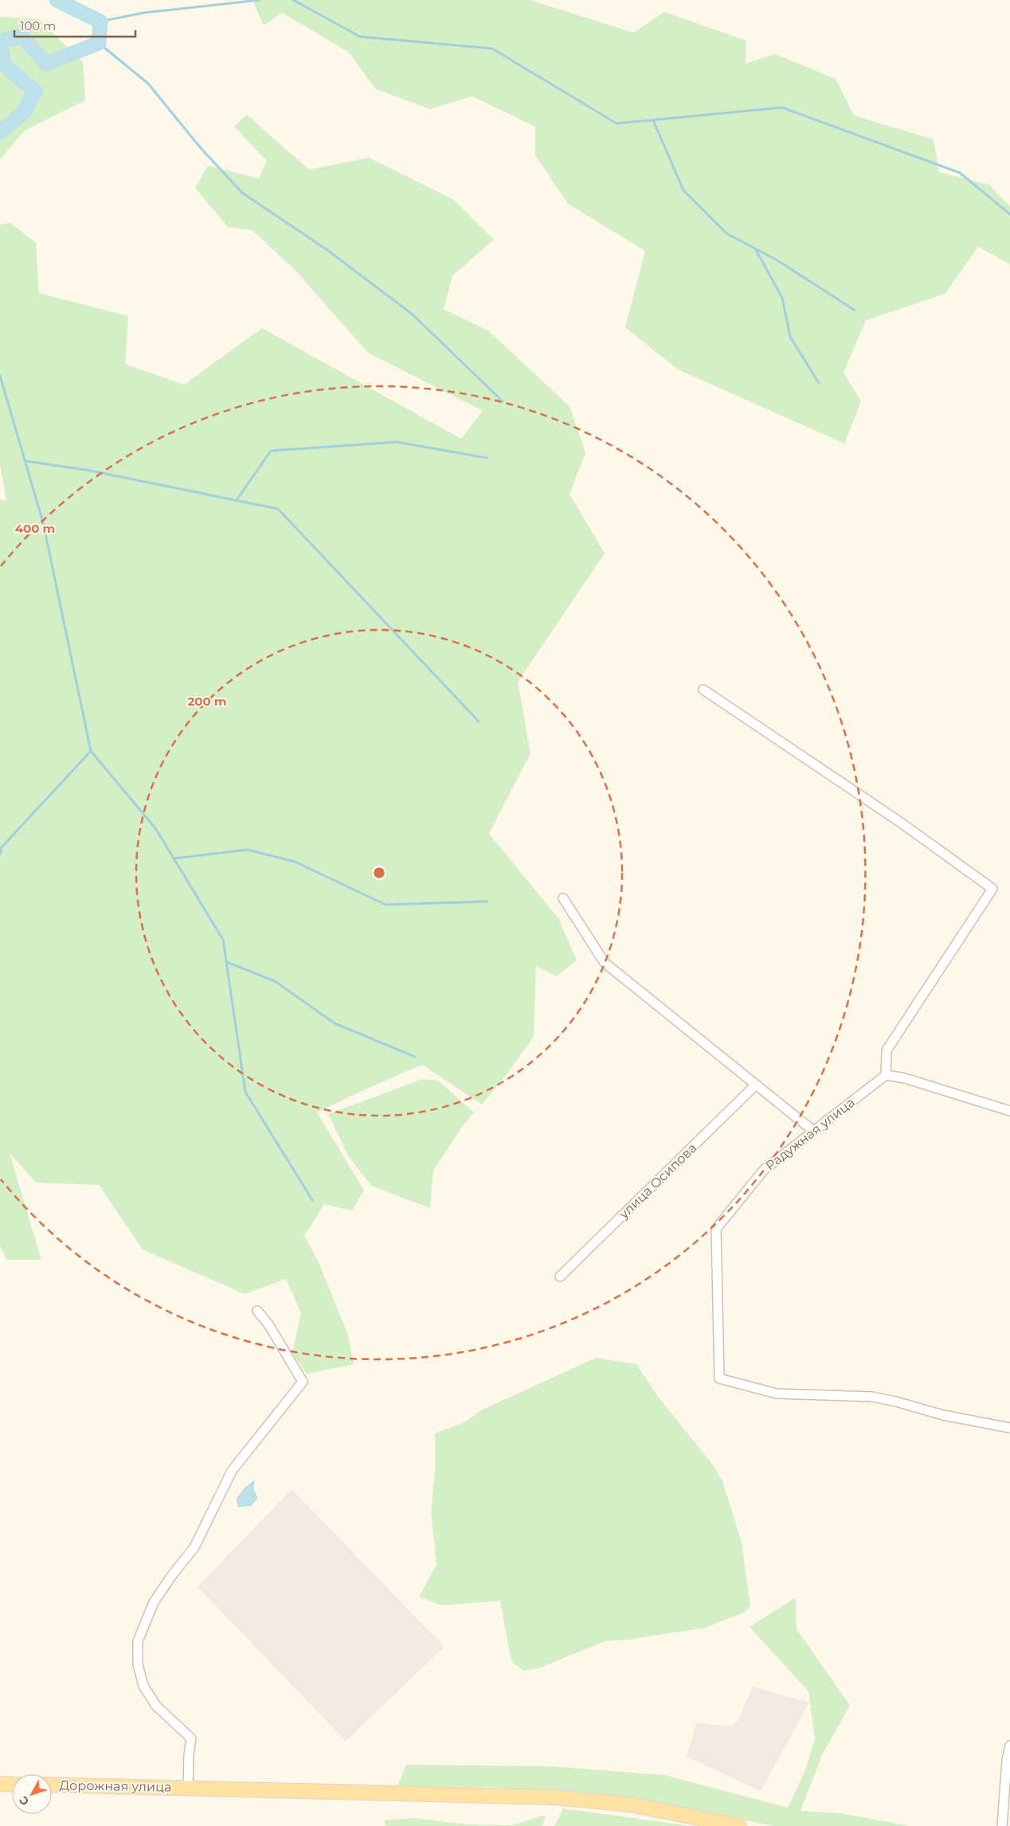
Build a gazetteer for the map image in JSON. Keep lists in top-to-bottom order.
{
  "streets": {
    "main road": ["Дорожная улица"],
    "street": ["Радужная улица", "улица Осипова"]
  },
  "scale_bar": "100 m",
  "north": "bottom left",
  "rings": ["400 m", "200 m"]
}
